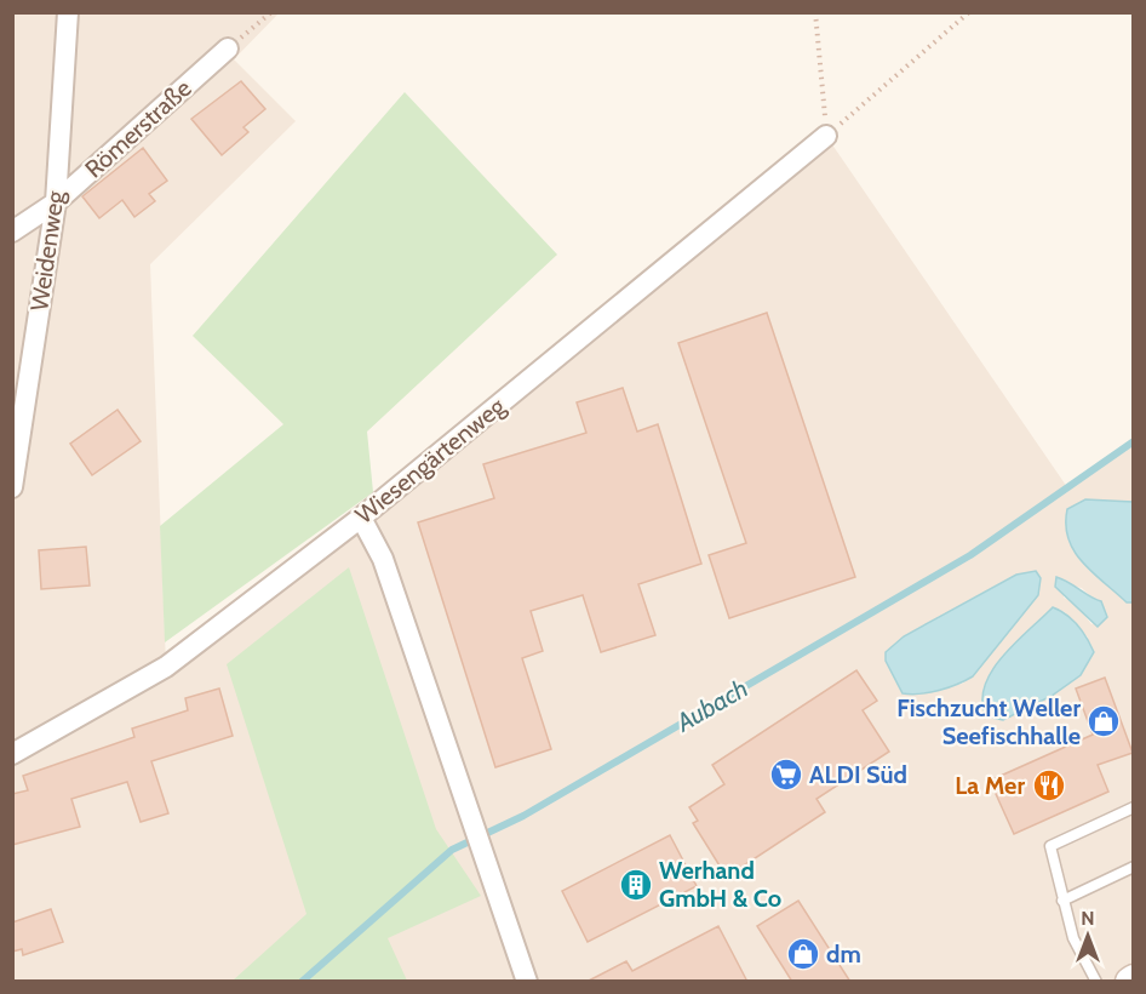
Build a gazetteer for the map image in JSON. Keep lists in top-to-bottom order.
{
  "streets": {
    "street": ["Römerstraße", "Weidenweg", "Wiesengärtenweg"]
  },
  "crossings": [
    ["Römerstraße", "Weidenweg"]
  ],
  "water": ["Aubach"],
  "places": {
    "shop": ["Fischzucht Weller Seefischhalle", "dm"],
    "supermarket": ["ALDI Süd"],
    "restaurant": ["La Mer"],
    "building": ["Werhand GmbH & Co"]
  },
  "north": "top"
}
